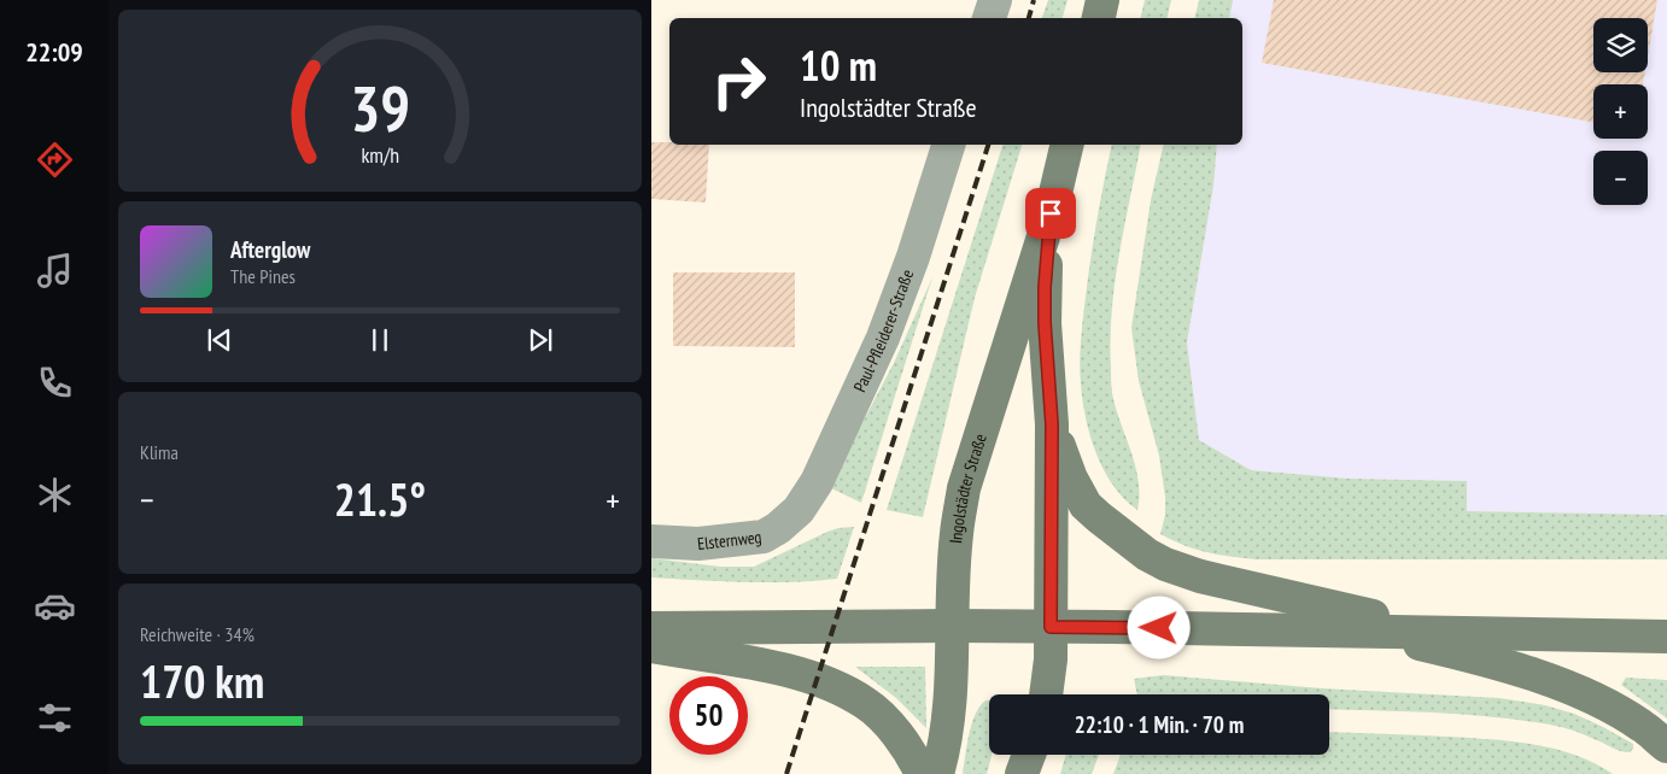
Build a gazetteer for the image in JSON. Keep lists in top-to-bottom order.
{
  "streets": {
    "street": ["Paul-Pfleiderer-Straße", "Ingolstädter Straße", "Elsternweg"]
  },
  "crossings": [
    ["Paul-Pfleiderer-Straße", "Elsternweg"]
  ],
  "page": {
    "tabs": "22:09",
    "map_buttons": ["+", "−"],
    "turn": ["10 m", "Ingolstädter Straße"],
    "song": ["Afterglow", "The Pines"],
    "tile": [
      "Klima",
      ["Reichweite · 34%", "170 km"]
    ],
    "heat": ["−", "21.5°", "+"],
    "limit": "50",
    "trip": "22:10 · 1 Min. · 70 m",
    "gauge": ["39", "km/h"]
  }
}
